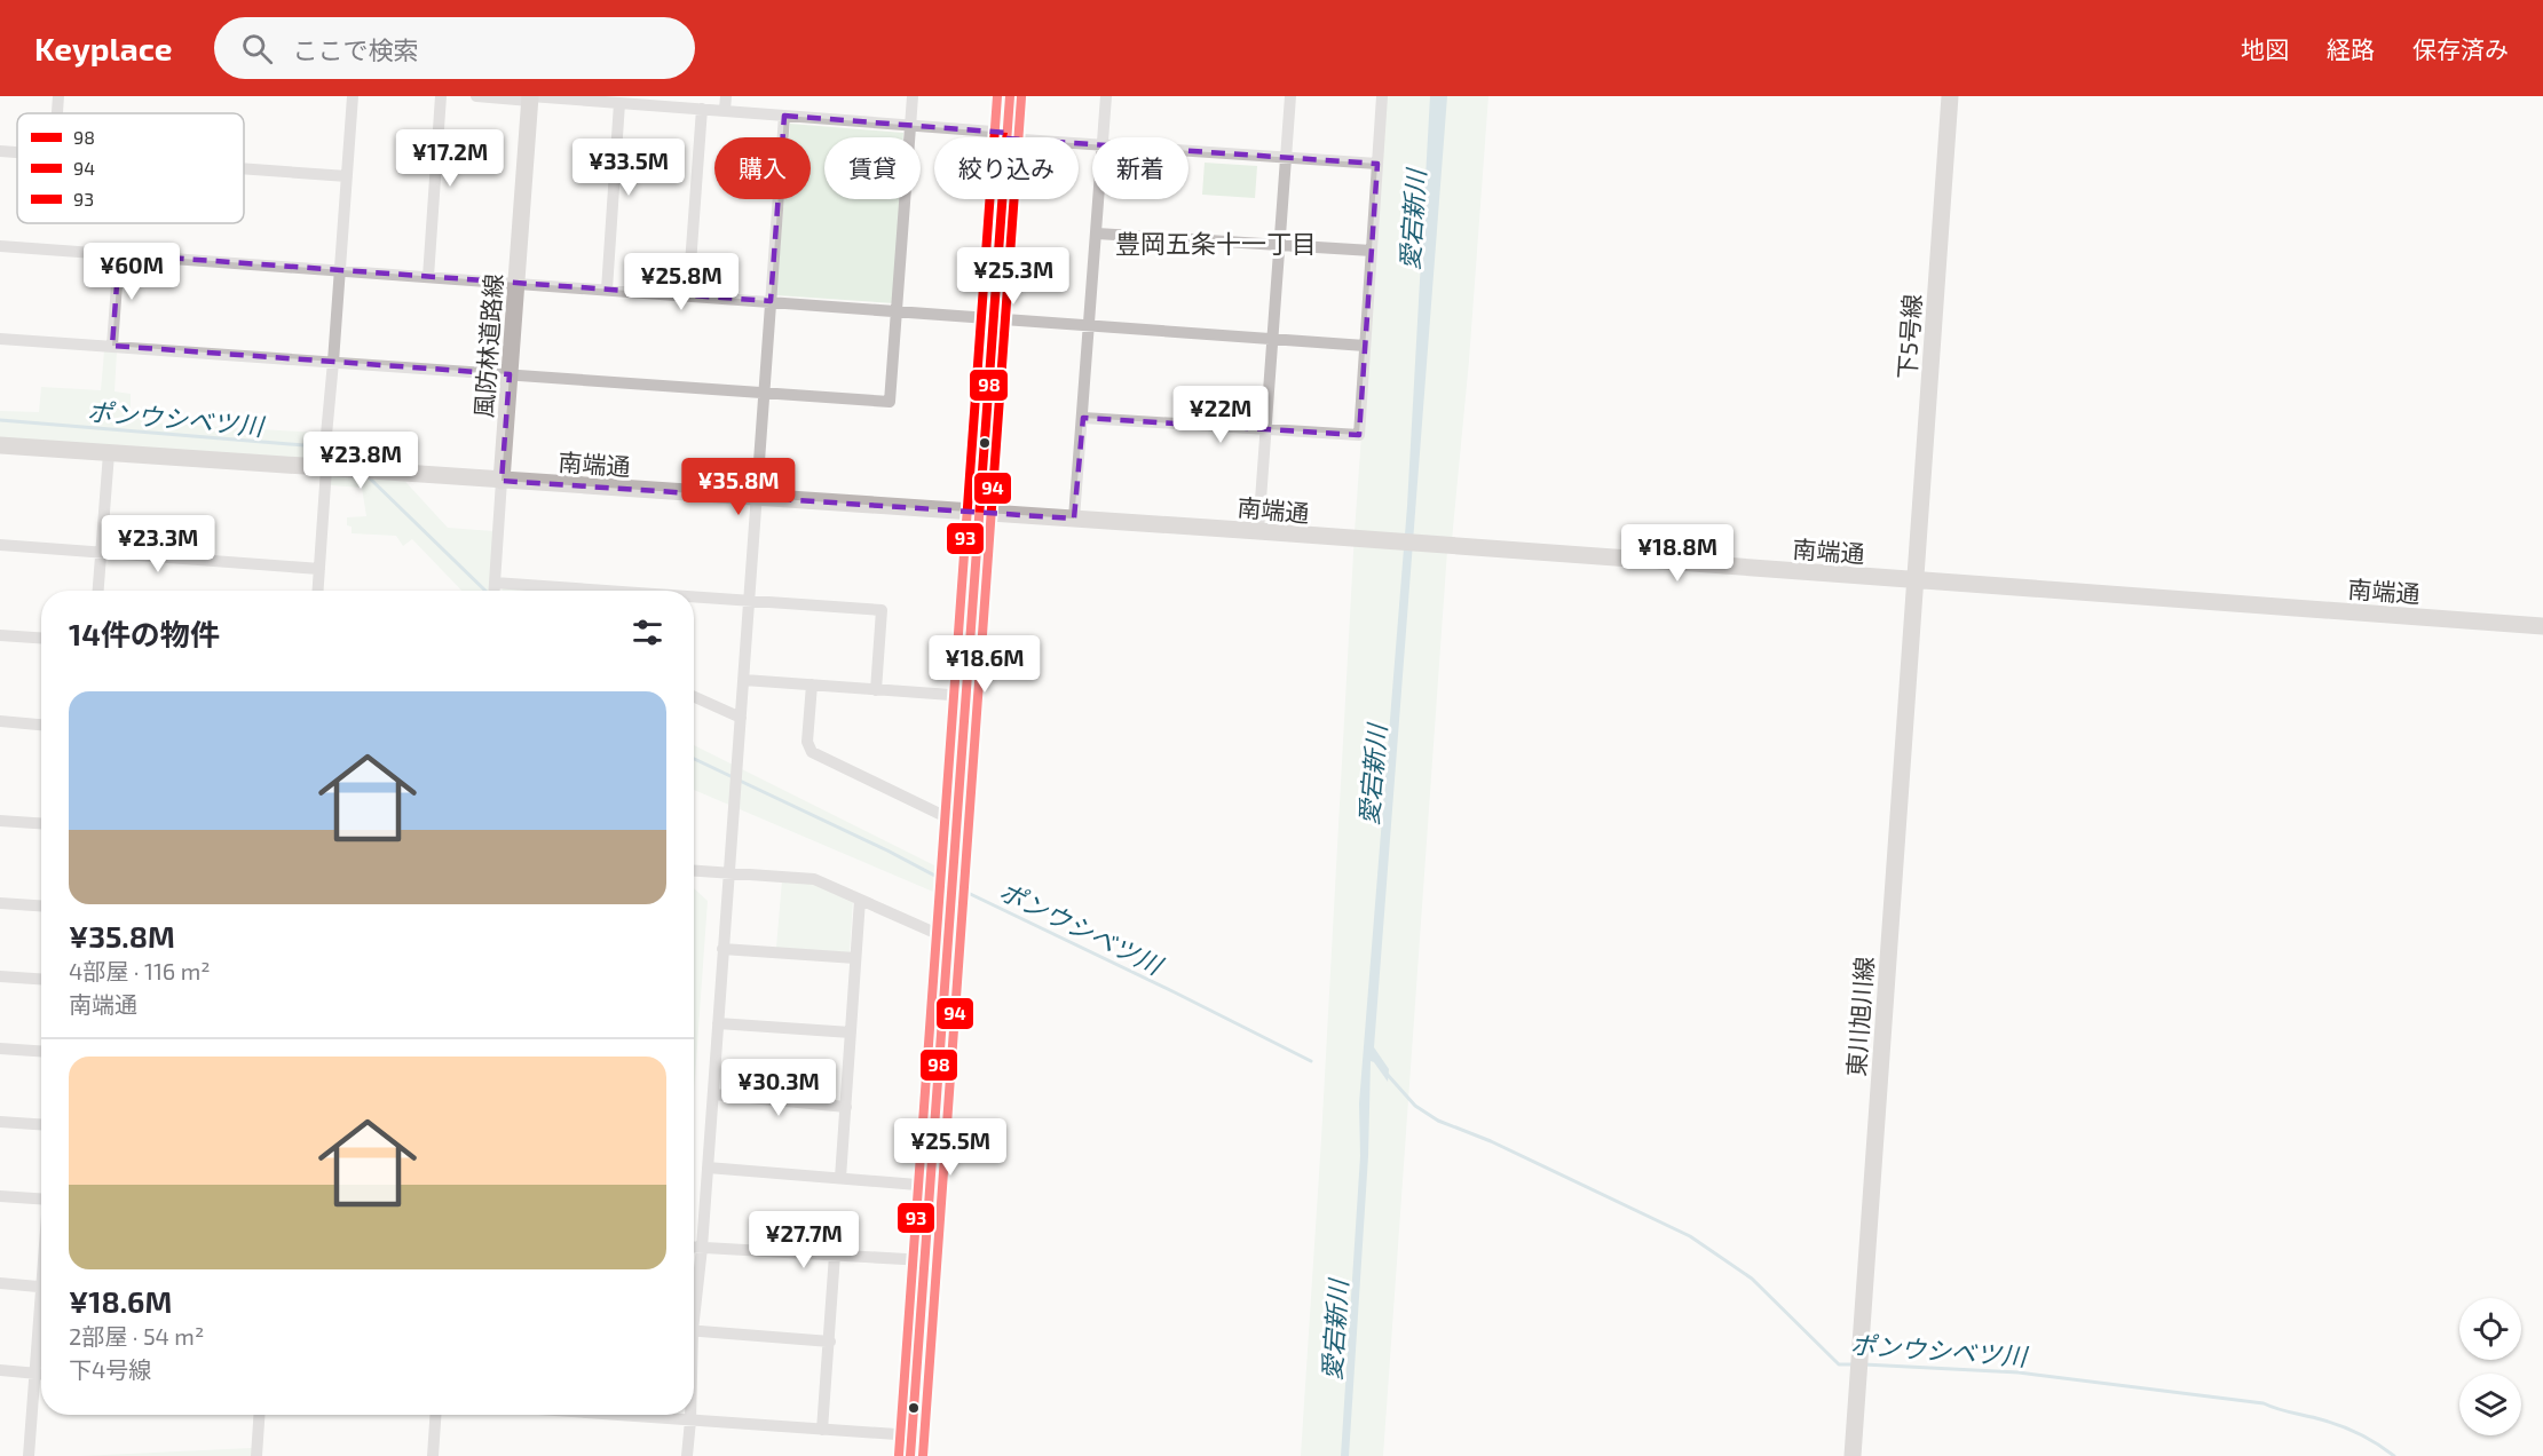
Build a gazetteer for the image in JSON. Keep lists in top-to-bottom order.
{
  "streets": {
    "street": [
      "下5号線",
      "風防林道路線",
      "南端通",
      "東川旭川線"
    ]
  },
  "crossings": [
    ["下5号線", "南端通"],
    ["下5号線", "東川旭川線"],
    ["風防林道路線", "南端通"],
    ["南端通", "東川旭川線"]
  ],
  "districts": ["豊岡五条十一丁目"],
  "water": ["愛宕新川", "ポンウシベツ川"],
  "lines": ["transit line 98", "transit line 93", "transit line 94"],
  "legend": ["98", "94", "93"],
  "page": {
    "header": "Keyplace",
    "search": "ここで検索",
    "nav": ["地図", "経路", "保存済み"],
    "price": [
      "¥17.2M",
      "¥33.5M",
      "¥60M",
      "¥25.3M",
      "¥25.8M",
      "¥22M",
      "¥23.8M",
      "¥35.8M",
      "¥23.3M",
      "¥18.8M",
      "¥18.6M",
      "¥30.3M",
      "¥25.5M",
      "¥27.7M"
    ],
    "chip": [
      "購入",
      "賃貸",
      "絞り込み",
      "新着"
    ],
    "heading": "14件の物件",
    "list": [
      {
        "name": "¥35.8M",
        "note": "4部屋 · 116 m² · 南端通"
      },
      {
        "name": "¥18.6M",
        "note": "2部屋 · 54 m² · 下4号線"
      }
    ]
  }
}
